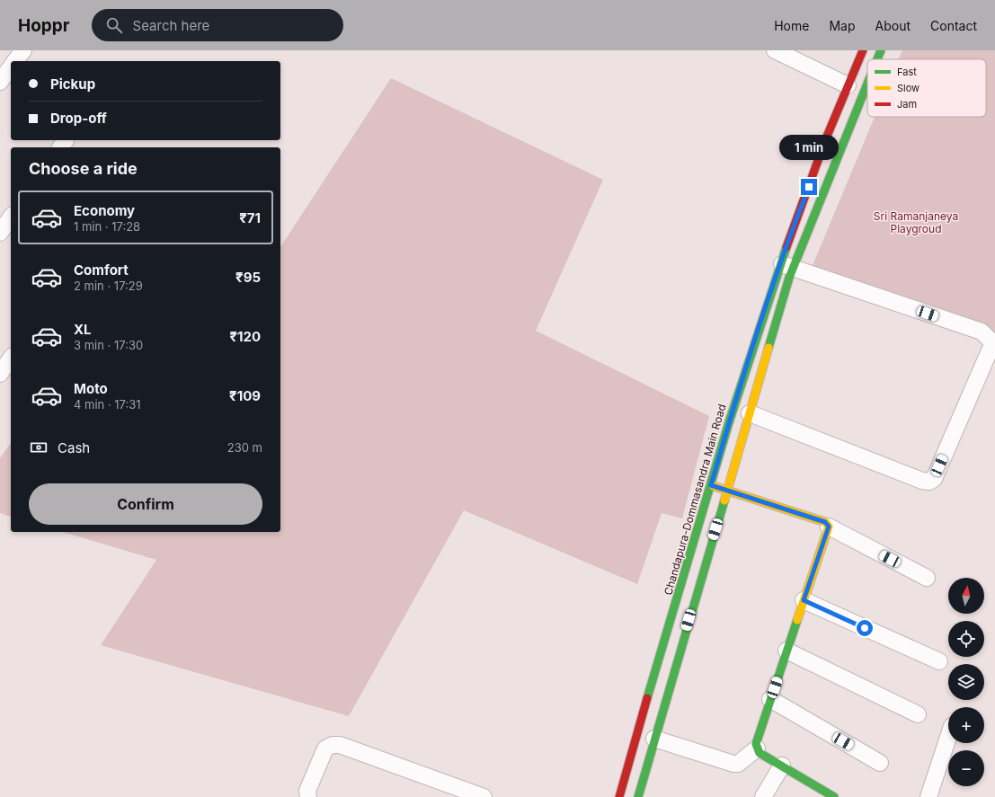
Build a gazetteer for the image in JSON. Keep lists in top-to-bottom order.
{
  "streets": {
    "main road": ["Chandapura-Dommasandra Main Road"]
  },
  "parks": ["Sri Ramanjaneya Playgroud"],
  "legend": ["Fast", "Slow", "Jam"],
  "north": "top",
  "page": {
    "header": "Hoppr",
    "search": "Search here",
    "nav": [
      "Home",
      "Map",
      "About",
      "Contact"
    ],
    "banner": ["Pickup", "Drop-off"],
    "bubble": "1 min",
    "heading": "Choose a ride",
    "list": [
      {
        "name": "Economy",
        "note": "1 min · 17:28",
        "value": "₹71"
      },
      {
        "name": "Comfort",
        "note": "2 min · 17:29",
        "value": "₹95"
      },
      {
        "name": "XL",
        "note": "3 min · 17:30",
        "value": "₹120"
      },
      {
        "name": "Moto",
        "note": "4 min · 17:31",
        "value": "₹109"
      }
    ],
    "pay": ["Cash", "230 m"],
    "buttons": "Confirm",
    "map_buttons": ["+", "−"]
  }
}
